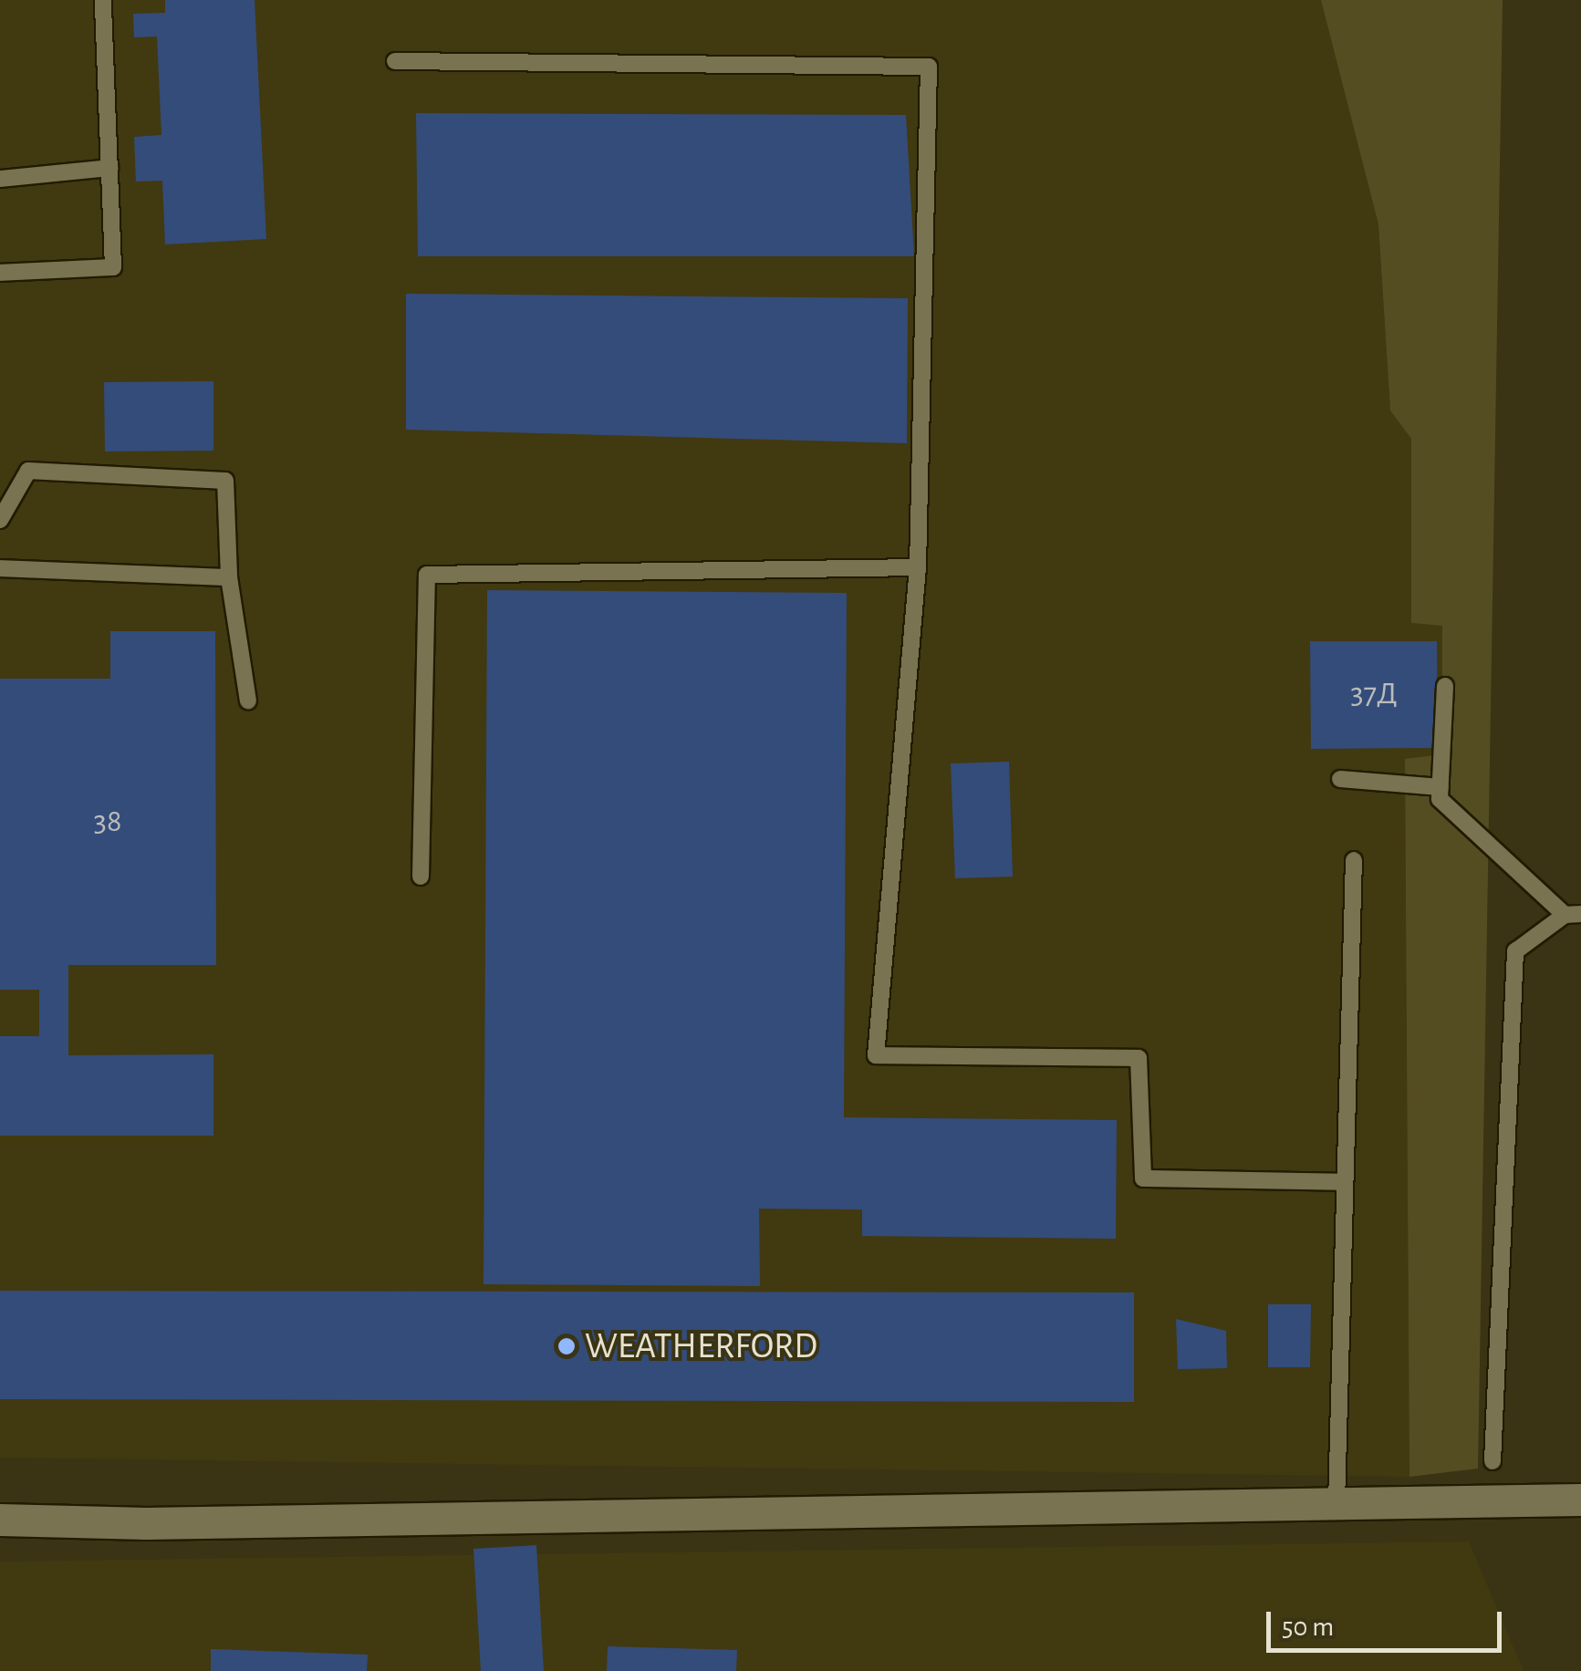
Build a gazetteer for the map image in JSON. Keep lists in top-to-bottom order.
{
  "places": ["WEATHERFORD"],
  "house_numbers": ["37Д", "38"],
  "scale_bar": "50 m"
}
